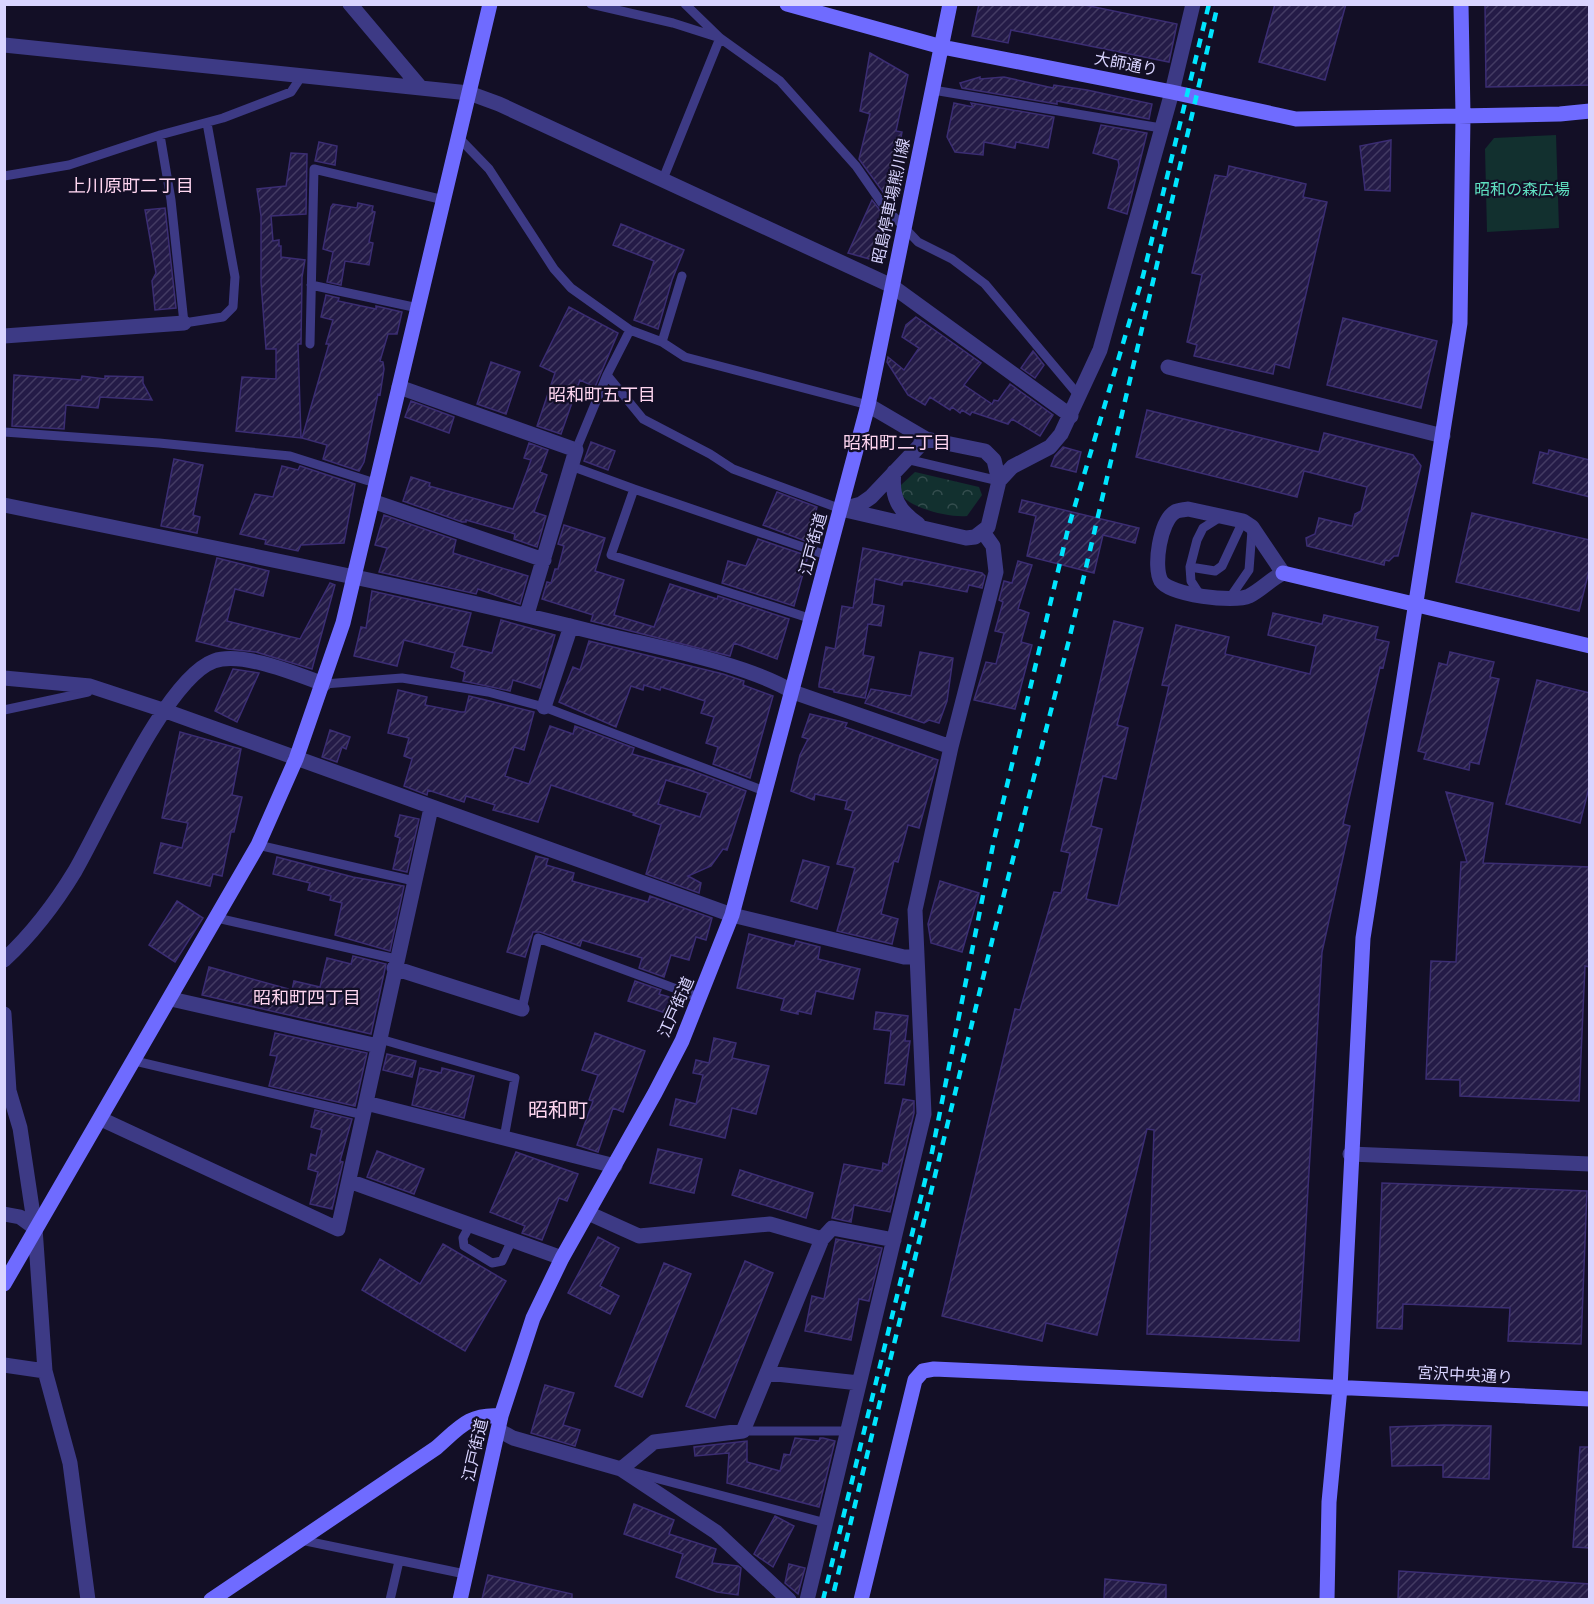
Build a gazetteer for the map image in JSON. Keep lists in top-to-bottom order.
{
  "streets": {
    "street": [
      "大師通り",
      "昭島停車場熊川線",
      "江戸街道",
      "宮沢中央通り"
    ]
  },
  "crossings": [
    ["大師通り", "昭島停車場熊川線"],
    ["昭島停車場熊川線", "江戸街道"]
  ],
  "districts": [
    "上川原町二丁目",
    "昭和町五丁目",
    "昭和町二丁目",
    "昭和町四丁目",
    "昭和町"
  ],
  "parks": ["昭和の森広場"]
}
